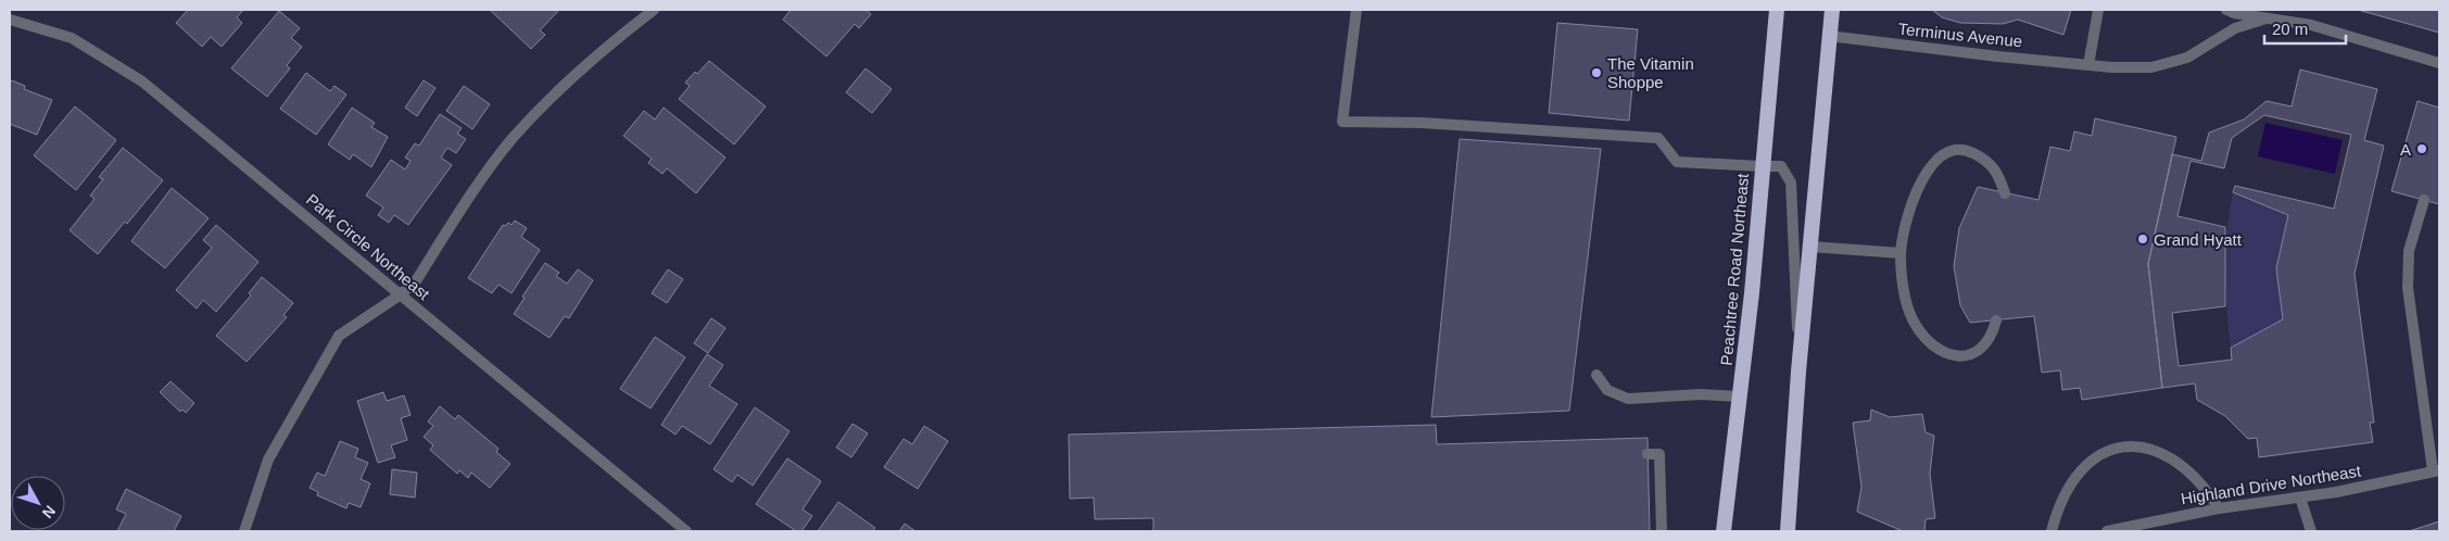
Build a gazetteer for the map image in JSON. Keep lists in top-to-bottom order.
{
  "streets": {
    "highway": ["Peachtree Road Northeast"],
    "street": ["Terminus Avenue", "Park Circle Northeast", "Highland Drive Northeast"]
  },
  "places": ["The Vitamin Shoppe", "A", "Grand Hyatt"],
  "scale_bar": "20 m",
  "north": "bottom right"
}
